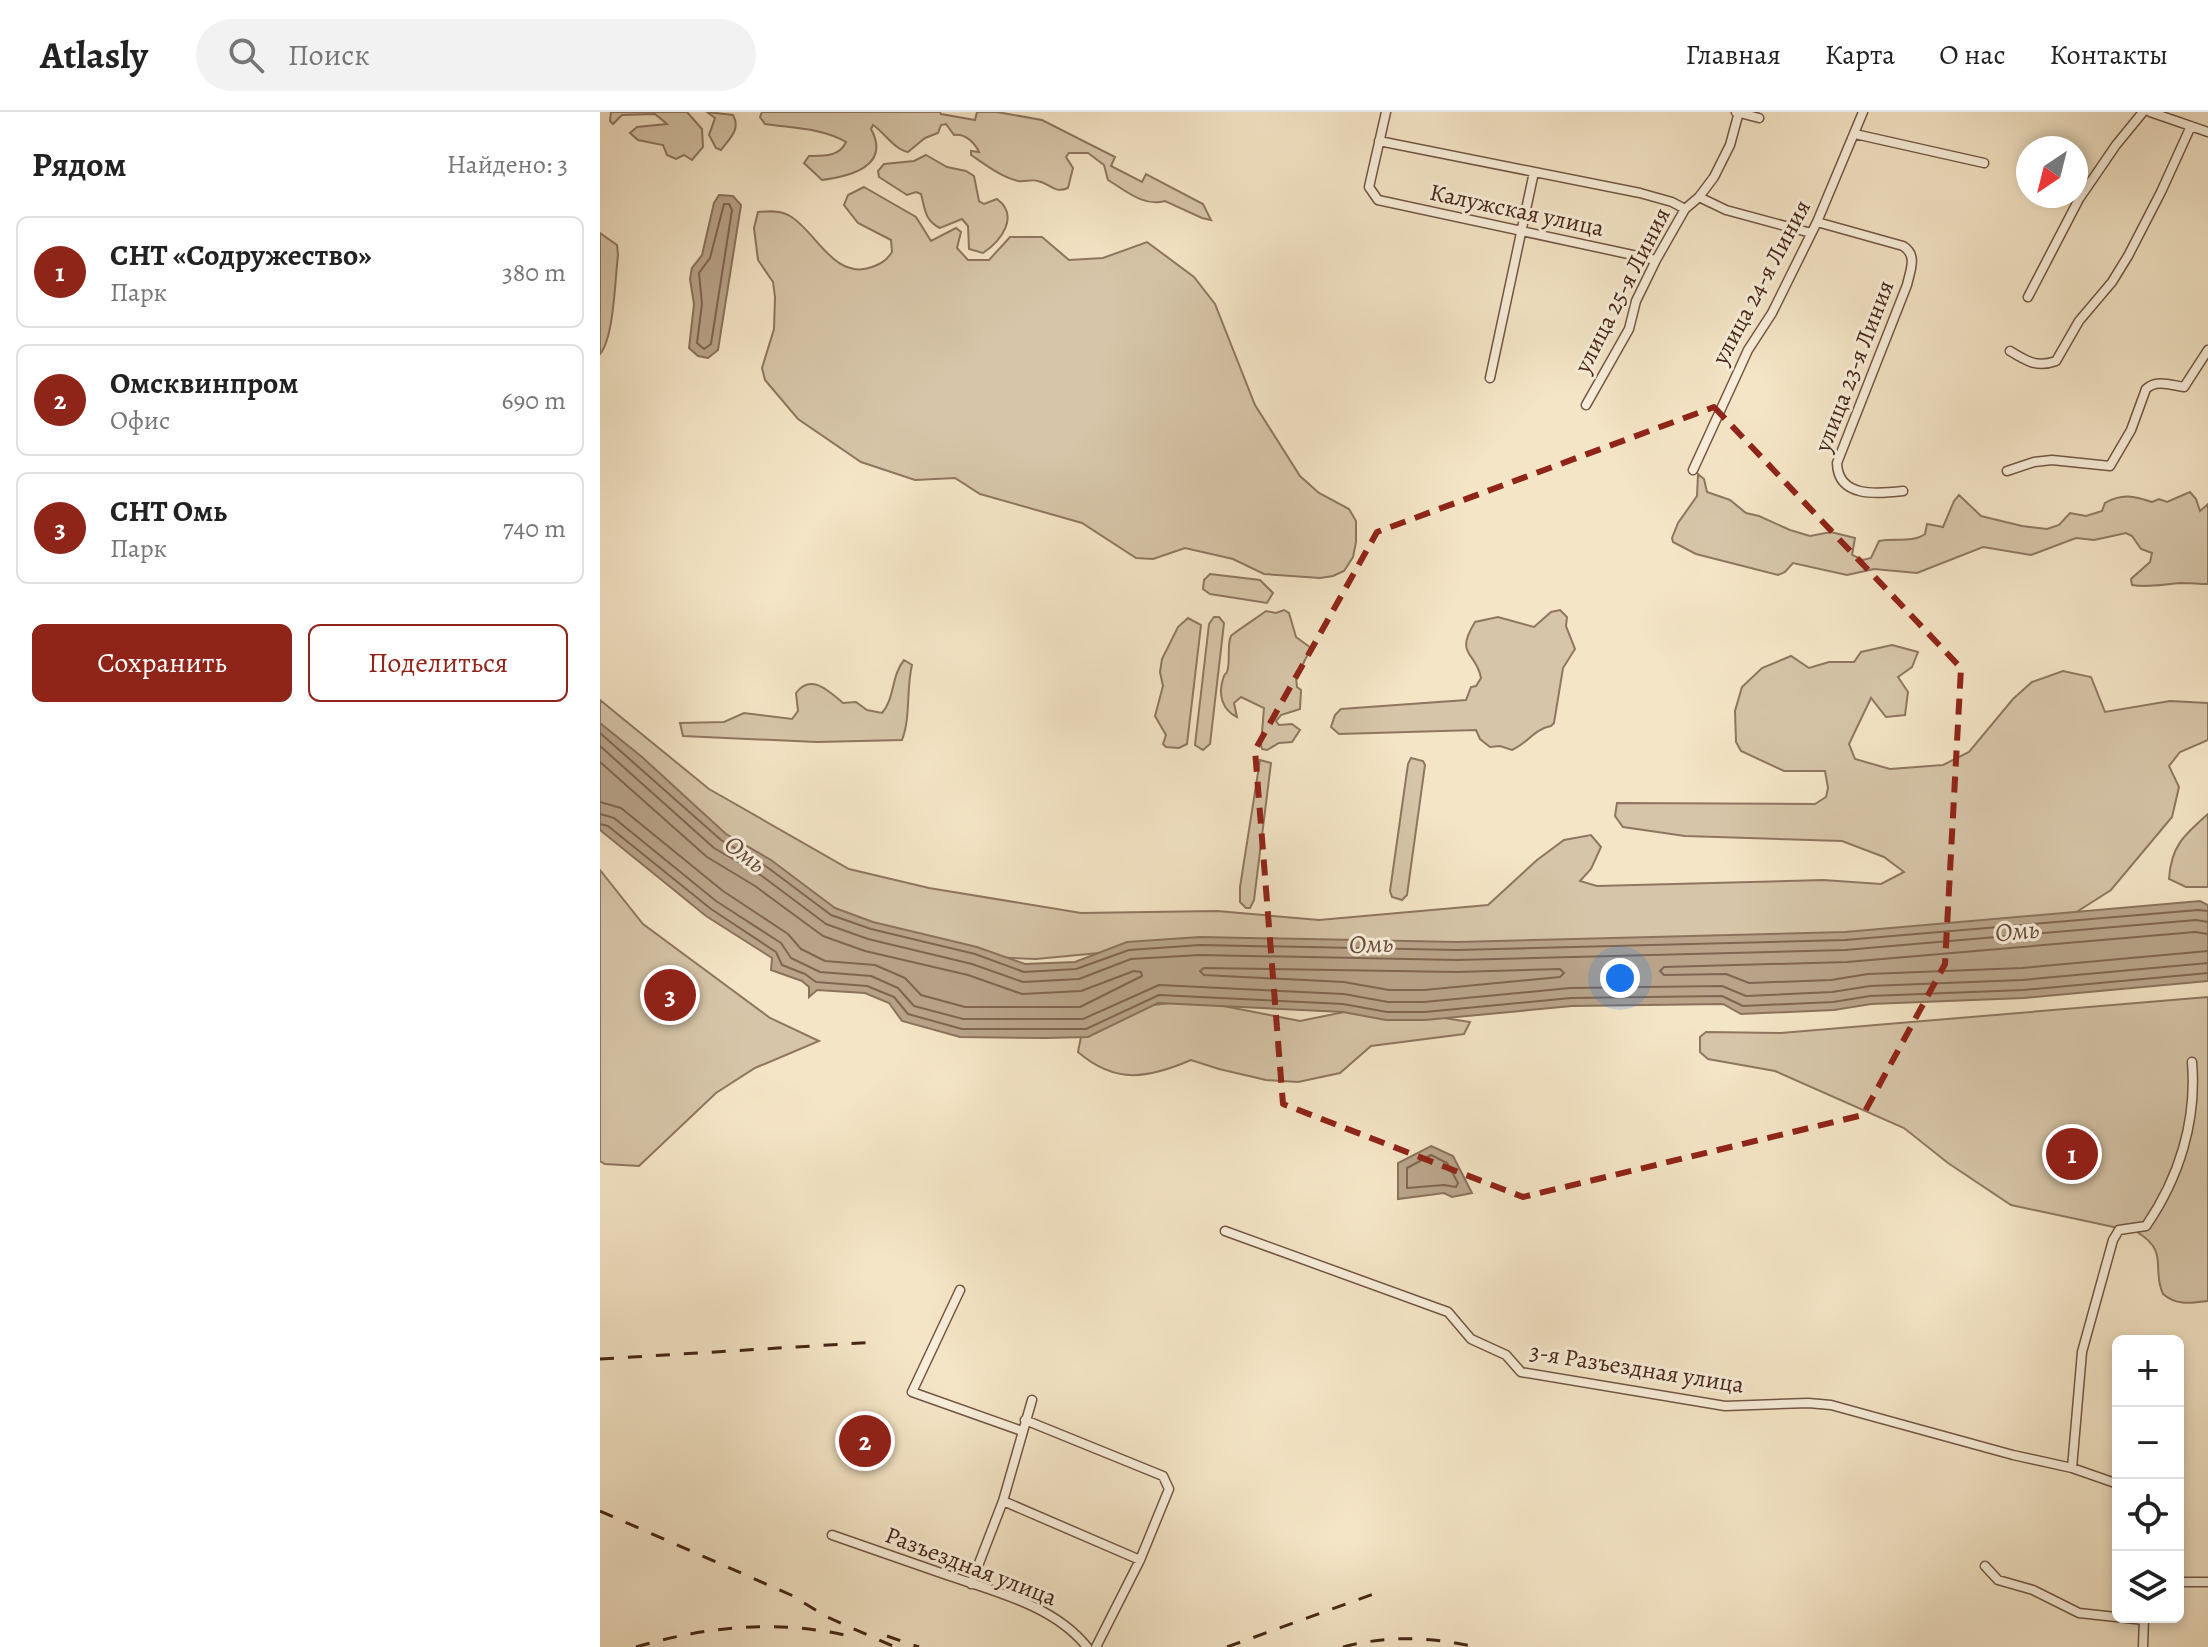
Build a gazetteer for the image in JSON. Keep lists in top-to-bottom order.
{
  "streets": {
    "street": [
      "Калужская улица",
      "улица 24-я Линия",
      "улица 25-я Линия",
      "улица 23-я Линия",
      "3-я Разъездная улица",
      "Разъездная улица"
    ]
  },
  "crossings": [
    ["Калужская улица", "улица 25-я Линия"],
    ["улица 24-я Линия", "улица 23-я Линия"]
  ],
  "water": ["Омь"],
  "north": "bottom left",
  "page": {
    "header": "Atlasly",
    "search": "Поиск",
    "nav": [
      "Главная",
      "Карта",
      "О нас",
      "Контакты"
    ],
    "heading": ["Рядом", "Найдено: 3"],
    "list": [
      {
        "mark": "1",
        "name": "СНТ «Содружество»",
        "note": "Парк",
        "value": "380 m"
      },
      {
        "mark": "2",
        "name": "Омсквинпром",
        "note": "Офис",
        "value": "690 m"
      },
      {
        "mark": "3",
        "name": "СНТ Омь",
        "note": "Парк",
        "value": "740 m"
      }
    ],
    "buttons": ["Сохранить", "Поделиться"],
    "pins": ["3", "1", "2"],
    "map_buttons": ["+", "−"]
  }
}
